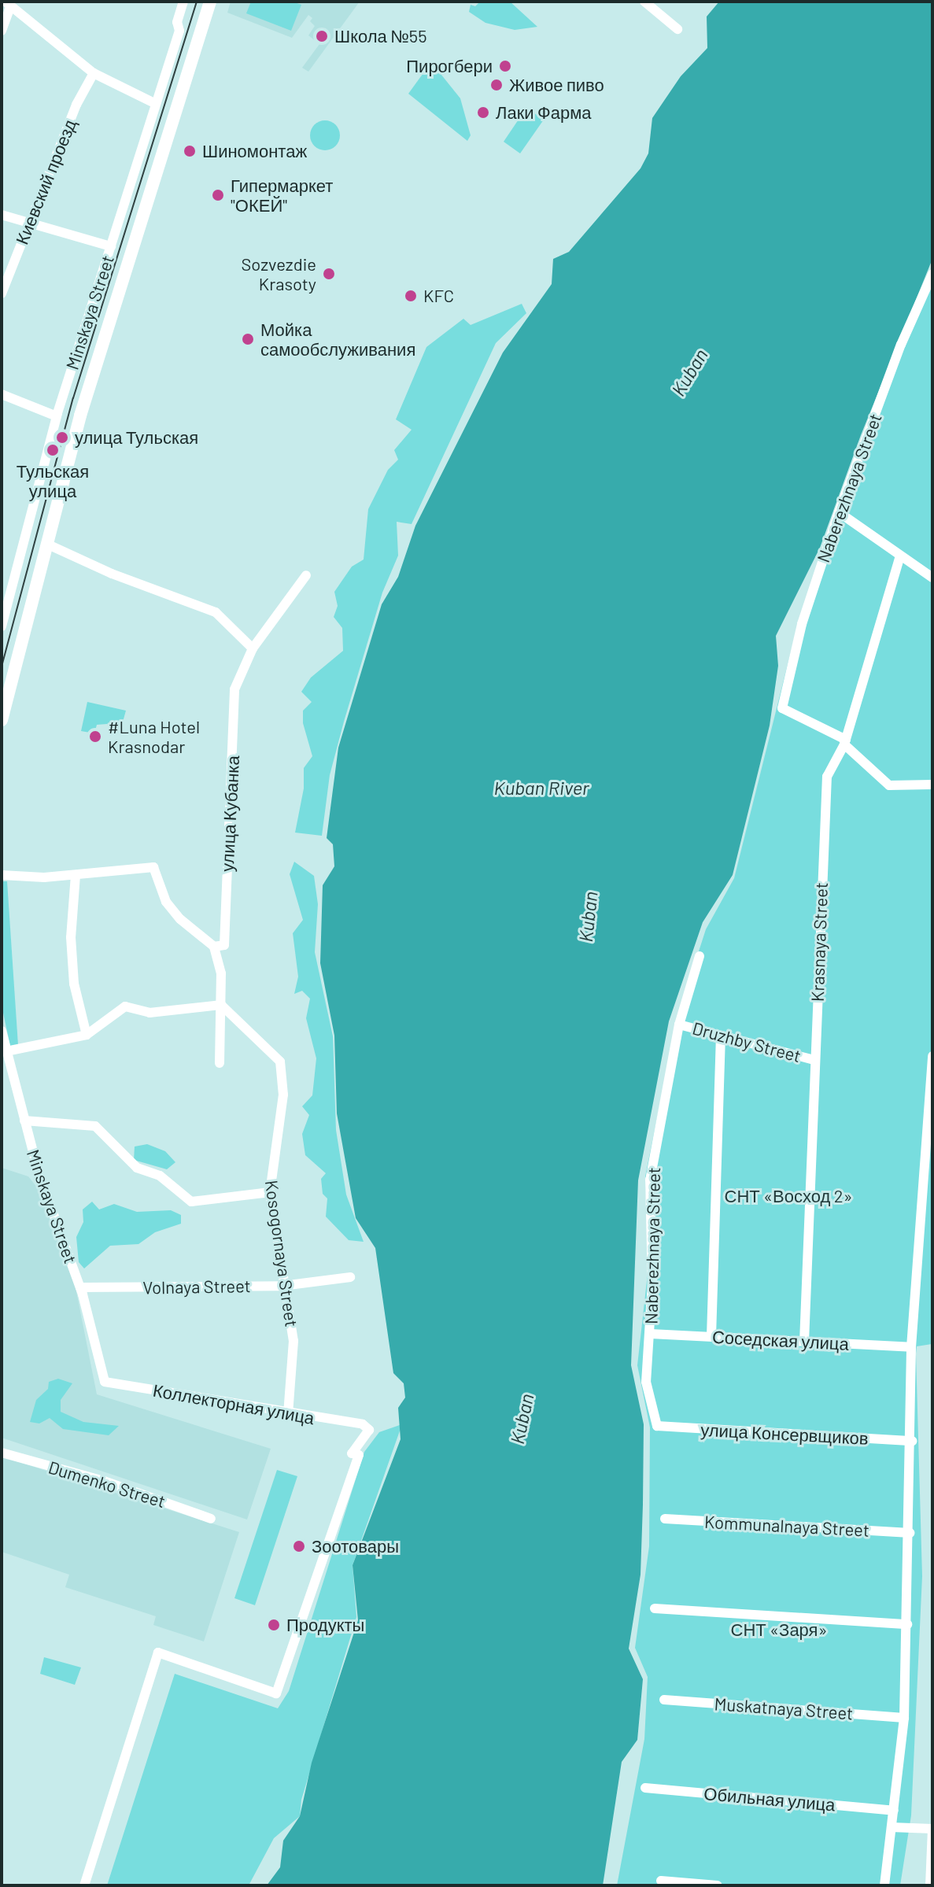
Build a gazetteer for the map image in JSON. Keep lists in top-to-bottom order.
{
  "streets": {
    "main road": ["Minskaya Street"],
    "street": [
      "Киевский проезд",
      "Naberezhnaya Street",
      "улица Кубанка",
      "Krasnaya Street",
      "Druzhby Street",
      "Kosogornaya Street",
      "Volnaya Street",
      "Соседская улица",
      "Коллекторная улица",
      "улица Консервщиков",
      "Dumenko Street",
      "Kommunalnaya Street",
      "Muskatnaya Street",
      "Обильная улица"
    ]
  },
  "crossings": [
    ["Minskaya Street", "Volnaya Street"],
    ["Minskaya Street", "Коллекторная улица"],
    ["Naberezhnaya Street", "Krasnaya Street"],
    ["Naberezhnaya Street", "Druzhby Street"],
    ["Naberezhnaya Street", "Соседская улица"],
    ["Naberezhnaya Street", "улица Консервщиков"],
    ["Krasnaya Street", "Druzhby Street"],
    ["Krasnaya Street", "Соседская улица"],
    ["Kosogornaya Street", "Volnaya Street"],
    ["Kosogornaya Street", "Коллекторная улица"]
  ],
  "water": ["Kuban", "Kuban River"],
  "parks": ["СНТ «Восход 2»", "СНТ «Заря»"],
  "places": [
    "Школа №55",
    "Пирогбери",
    "Живое пиво",
    "Лаки Фарма",
    "Шиномонтаж",
    "Гипермаркет \"ОКЕЙ\"",
    "Sozvezdie Krasoty",
    "KFC",
    "Мойка самообслуживания",
    "улица Тульская",
    "Тульская улица",
    "#Luna Hotel Krasnodar",
    "Зоотовары",
    "Продукты"
  ]
}
